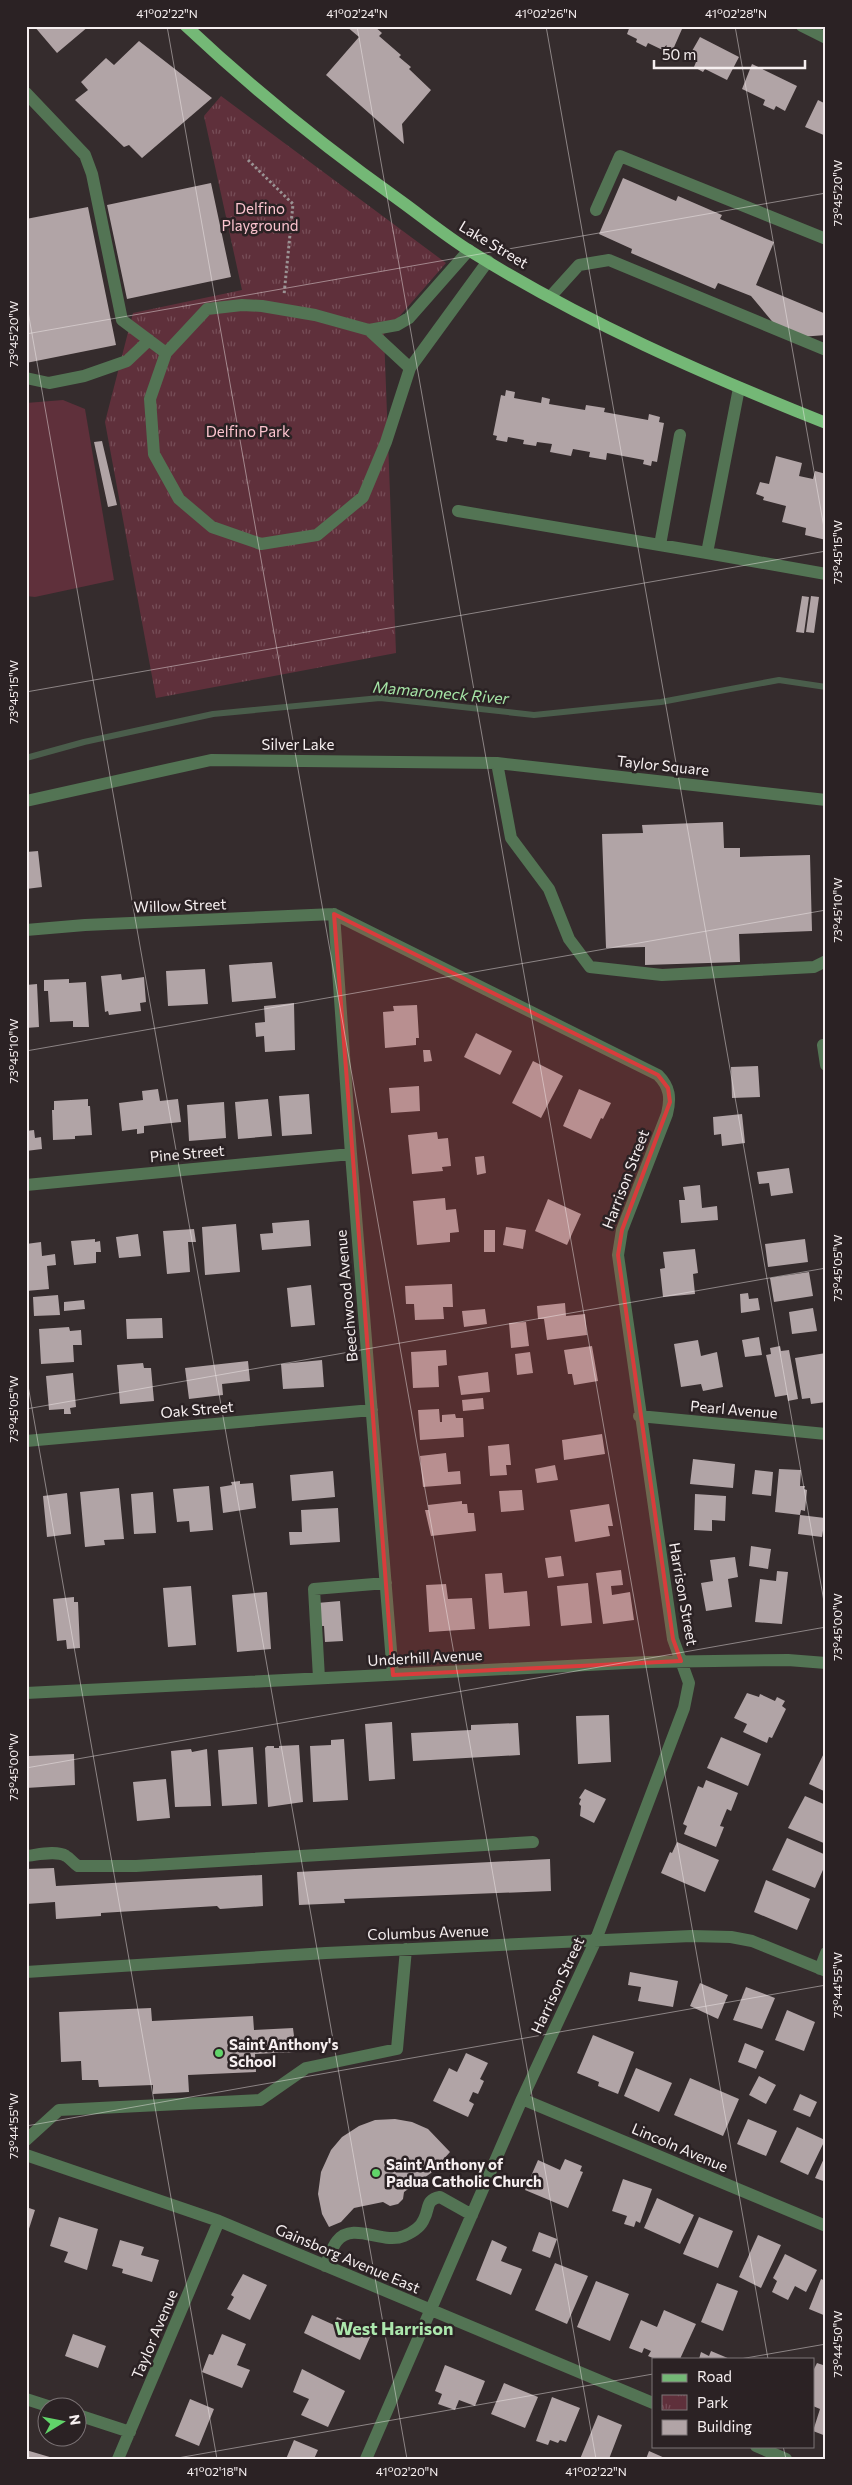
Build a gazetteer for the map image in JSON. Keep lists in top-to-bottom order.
{
  "streets": {
    "main road": ["Lake Street"],
    "street": [
      "Silver Lake",
      "Taylor Square",
      "Willow Street",
      "Pine Street",
      "Harrison Street",
      "Beechwood Avenue",
      "Oak Street",
      "Pearl Avenue",
      "Underhill Avenue",
      "Columbus Avenue",
      "Lincoln Avenue",
      "Gainsborg Avenue East",
      "Taylor Avenue"
    ]
  },
  "crossings": [
    ["Silver Lake", "Taylor Square"],
    ["Willow Street", "Harrison Street"],
    ["Willow Street", "Beechwood Avenue"],
    ["Pine Street", "Beechwood Avenue"],
    ["Harrison Street", "Beechwood Avenue"],
    ["Harrison Street", "Pearl Avenue"],
    ["Harrison Street", "Underhill Avenue"],
    ["Harrison Street", "Columbus Avenue"],
    ["Harrison Street", "Lincoln Avenue"],
    ["Harrison Street", "Gainsborg Avenue East"],
    ["Beechwood Avenue", "Oak Street"],
    ["Beechwood Avenue", "Underhill Avenue"],
    ["Gainsborg Avenue East", "Taylor Avenue"]
  ],
  "districts": ["West Harrison"],
  "water": ["Mamaroneck River"],
  "parks": ["Delfino Playground", "Delfino Park"],
  "places": ["Saint Anthony's School", "Saint Anthony of Padua Catholic Church"],
  "legend": ["Road", "Park", "Building"],
  "scale_bar": "50 m",
  "north": "right",
  "coordinates": [
    "41°02'22\"N",
    "41°02'24\"N",
    "41°02'26\"N",
    "41°02'28\"N",
    "73°45'20\"W",
    "73°45'15\"W",
    "73°45'10\"W",
    "73°45'05\"W",
    "73°45'00\"W",
    "73°44'55\"W",
    "73°44'50\"W",
    "41°02'18\"N",
    "41°02'20\"N"
  ]
}
